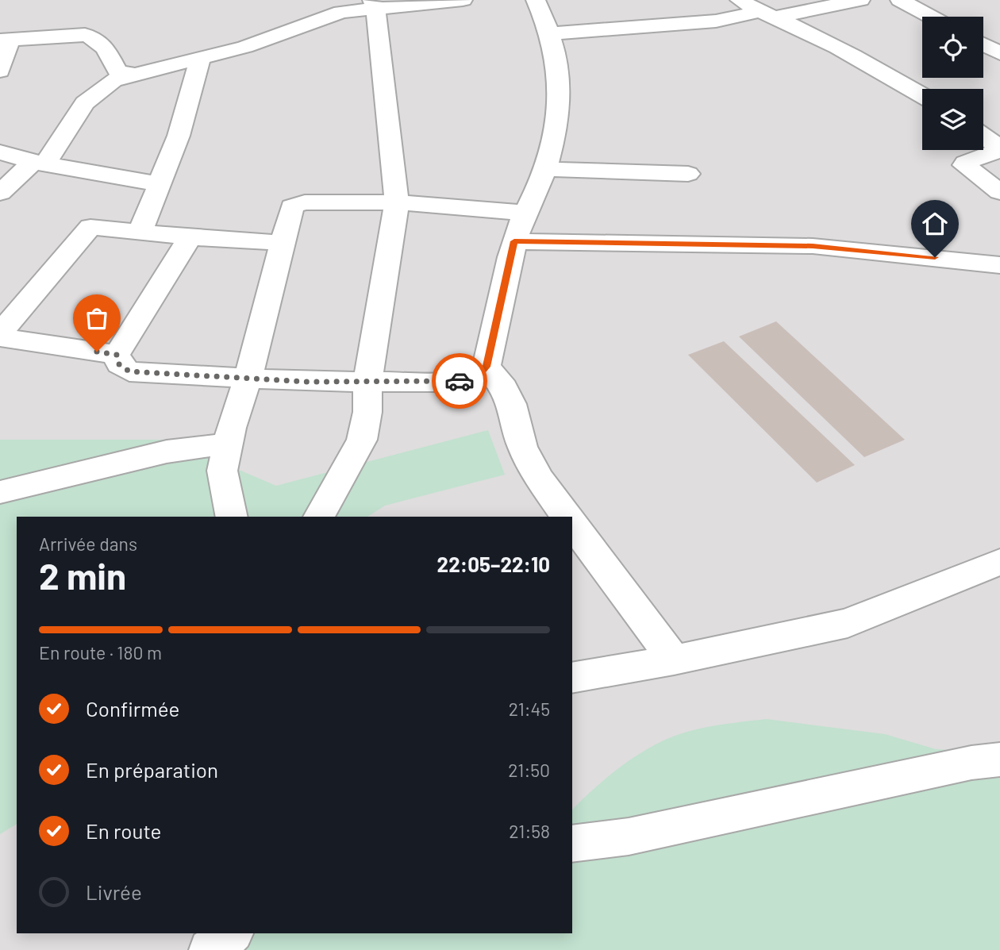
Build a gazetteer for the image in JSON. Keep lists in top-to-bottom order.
{
  "page": {
    "heading": ["2 min", "Arrivée dans", "22:05–22:10"],
    "bar": "En route · 180 m",
    "list": [
      ["Confirmée", "21:45"],
      ["En préparation", "21:50"],
      ["En route", "21:58"],
      "Livrée"
    ]
  }
}
